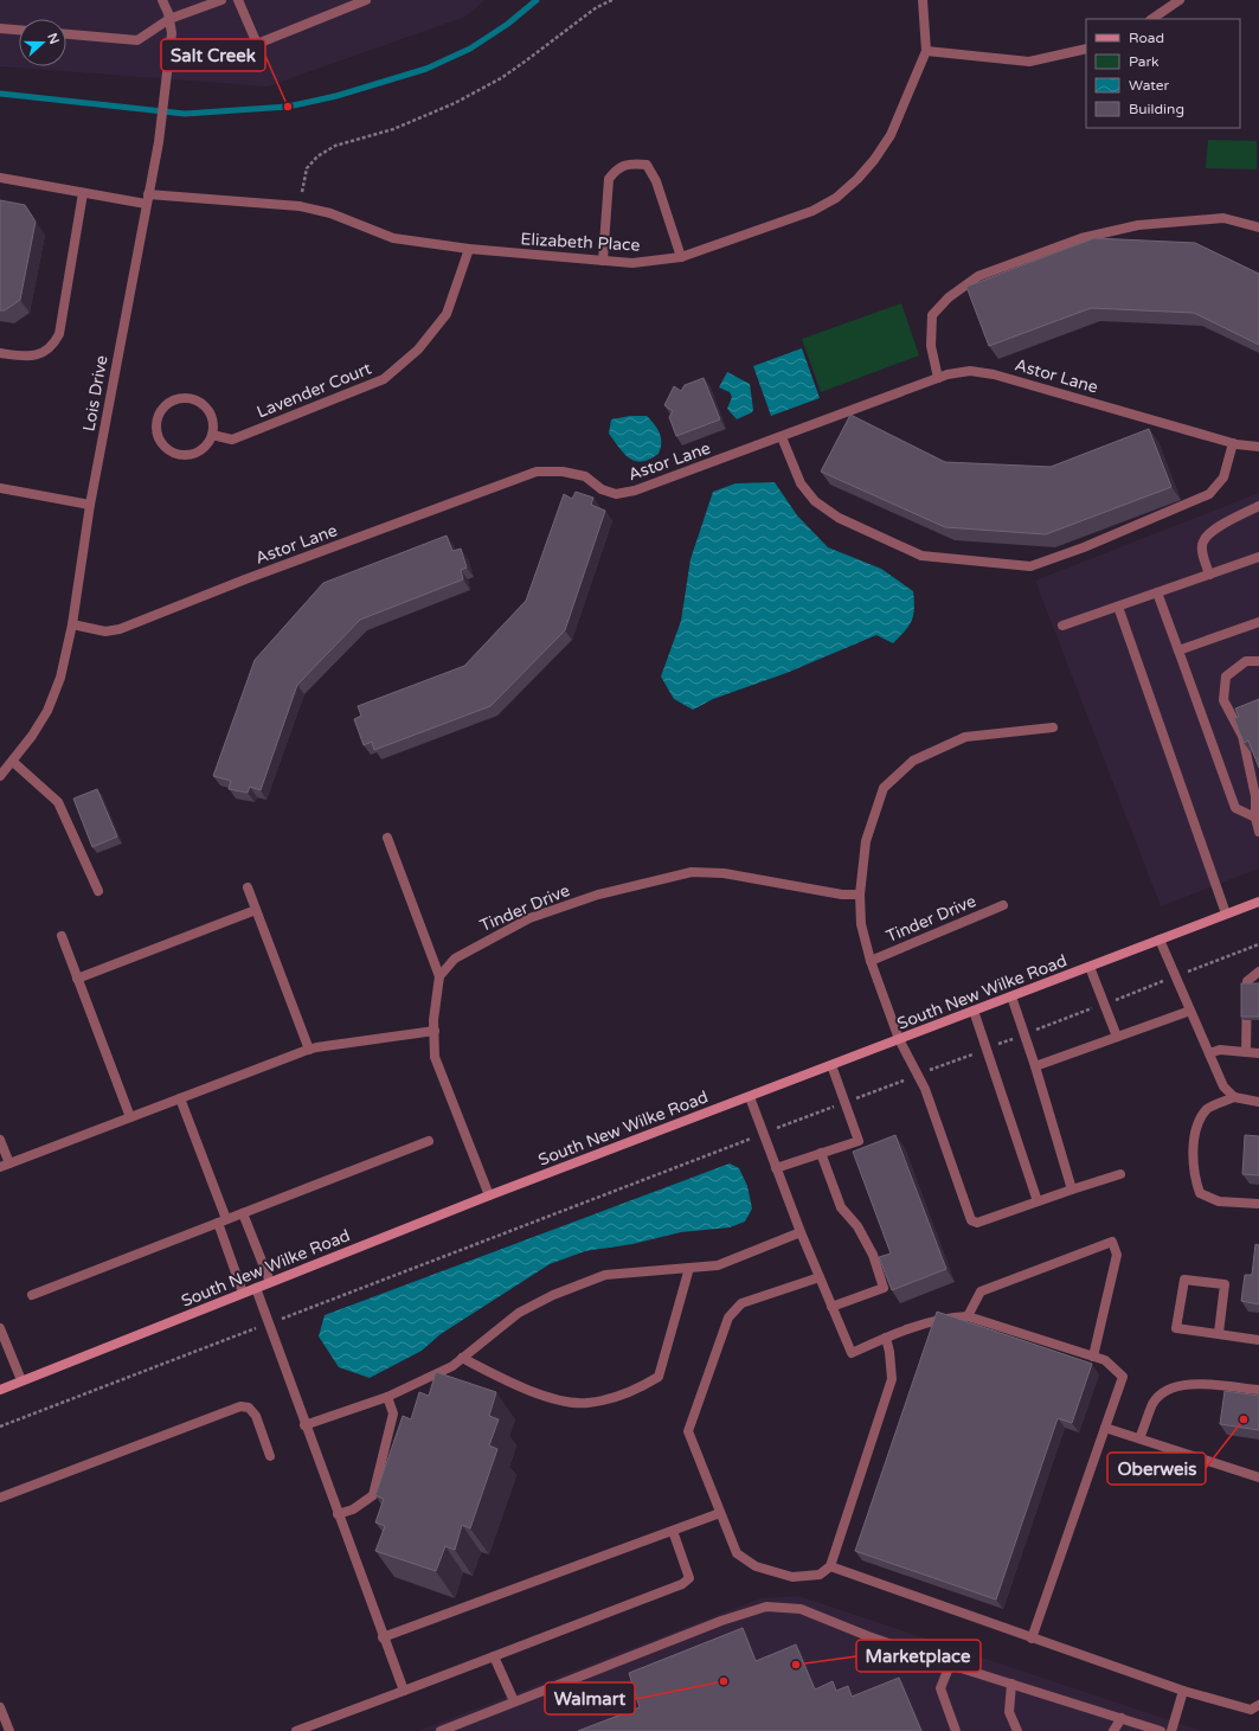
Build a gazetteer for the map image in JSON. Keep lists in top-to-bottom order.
{
  "streets": {
    "main road": ["South New Wilke Road"],
    "street": [
      "Elizabeth Place",
      "Astor Lane",
      "Lavender Court",
      "Lois Drive",
      "Tinder Drive"
    ]
  },
  "crossings": [
    ["Elizabeth Place", "Lavender Court"],
    ["Elizabeth Place", "Lois Drive"],
    ["Astor Lane", "Lois Drive"]
  ],
  "places": [
    "Salt Creek",
    "Oberweis",
    "Marketplace",
    "Walmart"
  ],
  "legend": [
    "Road",
    "Park",
    "Water",
    "Building"
  ],
  "north": "right"
}
